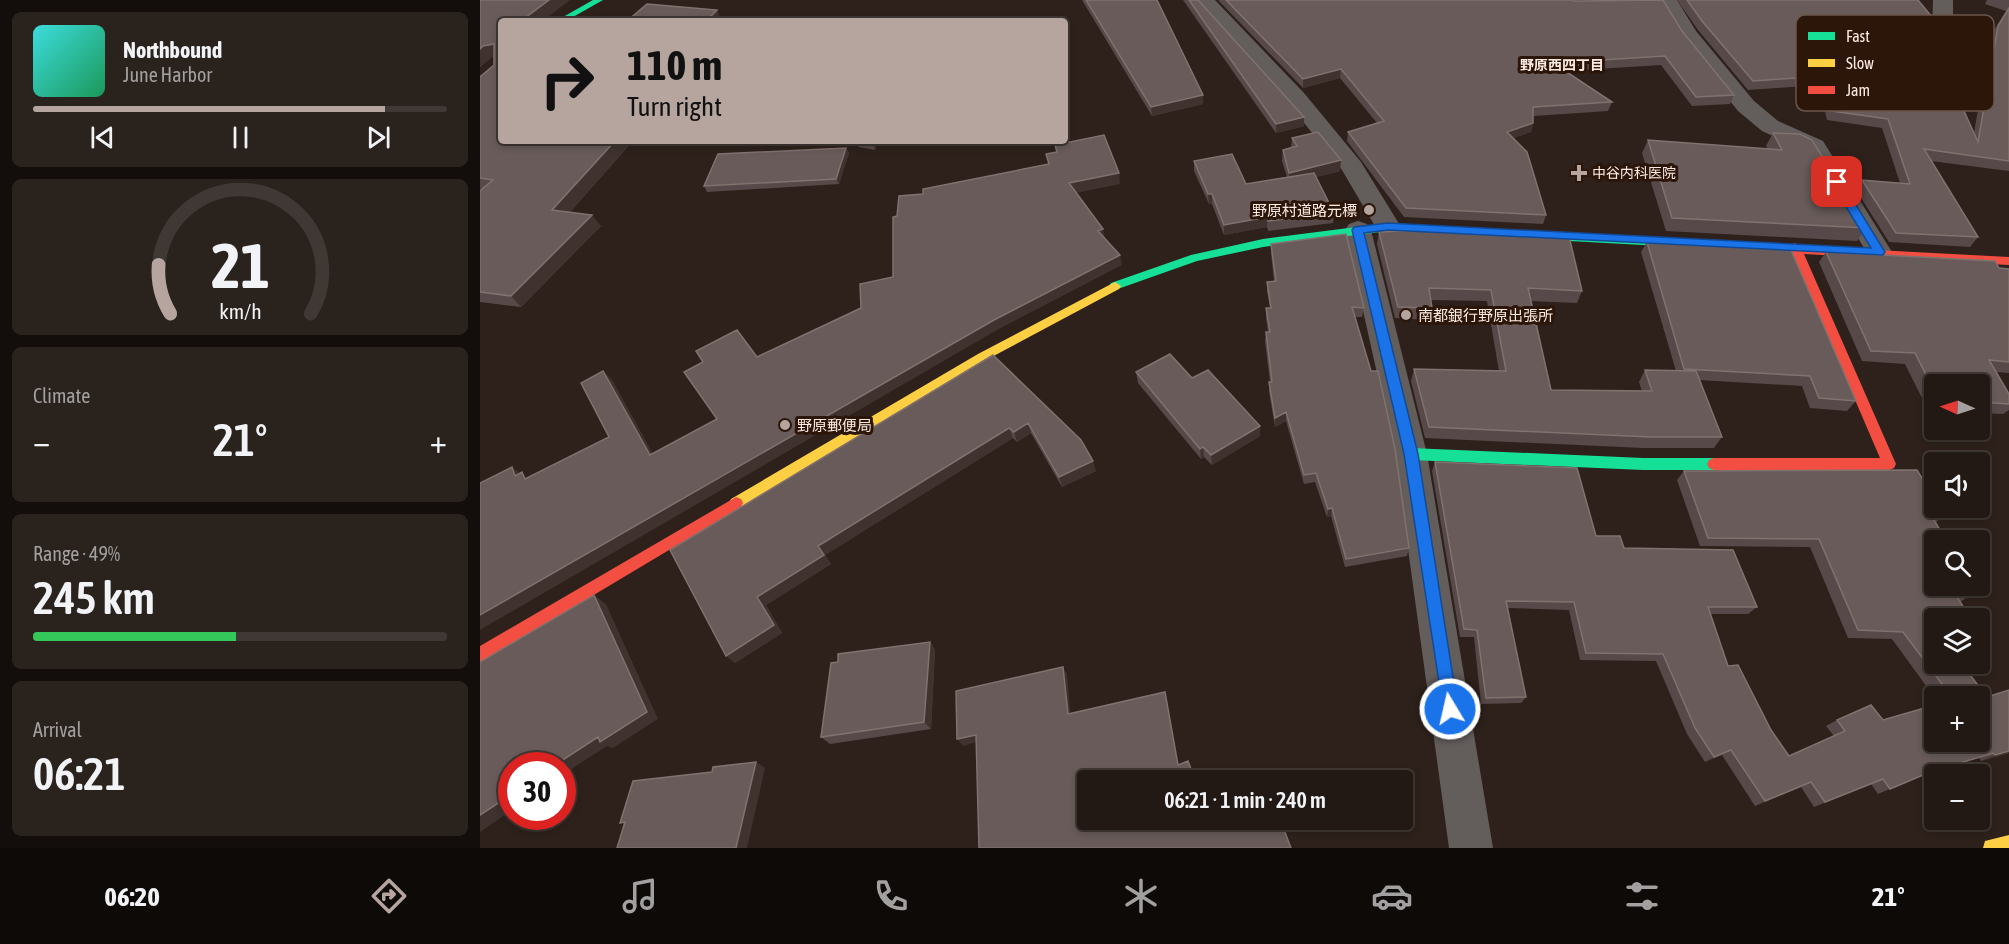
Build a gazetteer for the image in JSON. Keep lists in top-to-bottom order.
{
  "districts": ["野原西四丁目"],
  "places": {
    "health": ["中谷内科医院"],
    "other": ["野原村道路元標", "南都銀行野原出張所", "野原郵便局"]
  },
  "legend": ["Fast", "Slow", "Jam"],
  "north": "left",
  "page": {
    "turn": ["110 m", "Turn right"],
    "song": ["Northbound", "June Harbor"],
    "tile": [
      "Climate",
      ["Range · 49%", "245 km"],
      ["Arrival", "06:21"]
    ],
    "map_buttons": ["+", "−"],
    "heat": ["−", "21°", "+"],
    "limit": "30",
    "trip": "06:21 · 1 min · 240 m",
    "tabs": ["06:20", "21°"],
    "gauge": ["21", "km/h"]
  }
}
